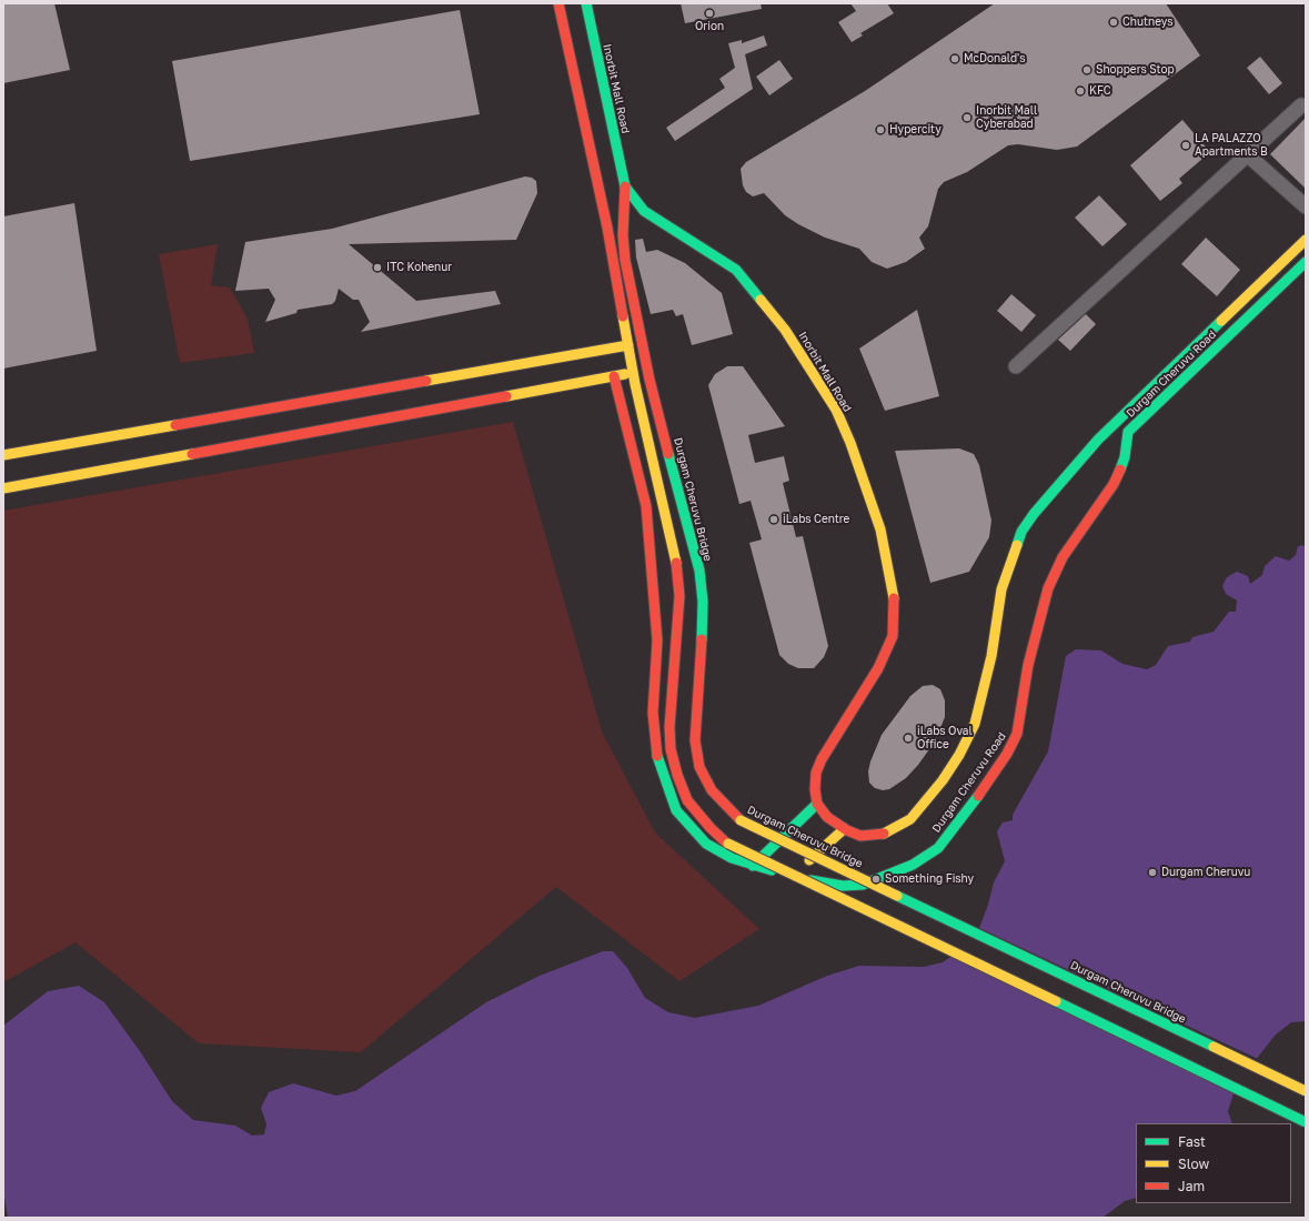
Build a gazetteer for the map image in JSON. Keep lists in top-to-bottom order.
{
  "streets": {
    "main road": ["Inorbit Mall Road", "Durgam Cheruvu Road", "Durgam Cheruvu Bridge"]
  },
  "crossings": [
    ["Inorbit Mall Road", "Durgam Cheruvu Road"],
    ["Inorbit Mall Road", "Durgam Cheruvu Bridge"]
  ],
  "places": [
    "Orion",
    "Chutneys",
    "McDonald's",
    "Shoppers Stop",
    "KFC",
    "Inorbit Mall Cyberabad",
    "Hypercity",
    "LA PALAZZO Apartments B",
    "ITC Kohenur",
    "iLabs Centre",
    "iLabs Oval Office",
    "Durgam Cheruvu",
    "Something Fishy"
  ],
  "legend": ["Fast", "Slow", "Jam"]
}
